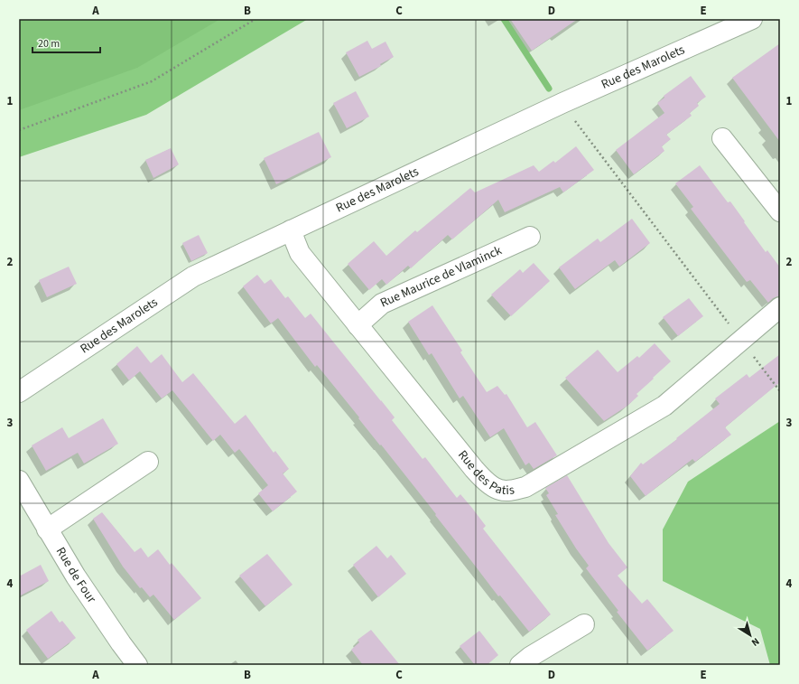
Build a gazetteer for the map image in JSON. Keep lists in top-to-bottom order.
{
  "streets": {
    "street": [
      "Rue des Marolets",
      "Rue Maurice de Vlaminck",
      "Rue des Patis",
      "Rue de Four"
    ]
  },
  "crossings": [
    ["Rue des Marolets", "Rue des Patis"],
    ["Rue Maurice de Vlaminck", "Rue des Patis"]
  ],
  "scale_bar": "20 m",
  "north": "bottom right",
  "grid": {
    "columns": [
      "A",
      "B",
      "C",
      "D",
      "E"
    ],
    "rows": [
      "1",
      "2",
      "3",
      "4"
    ]
  }
}
